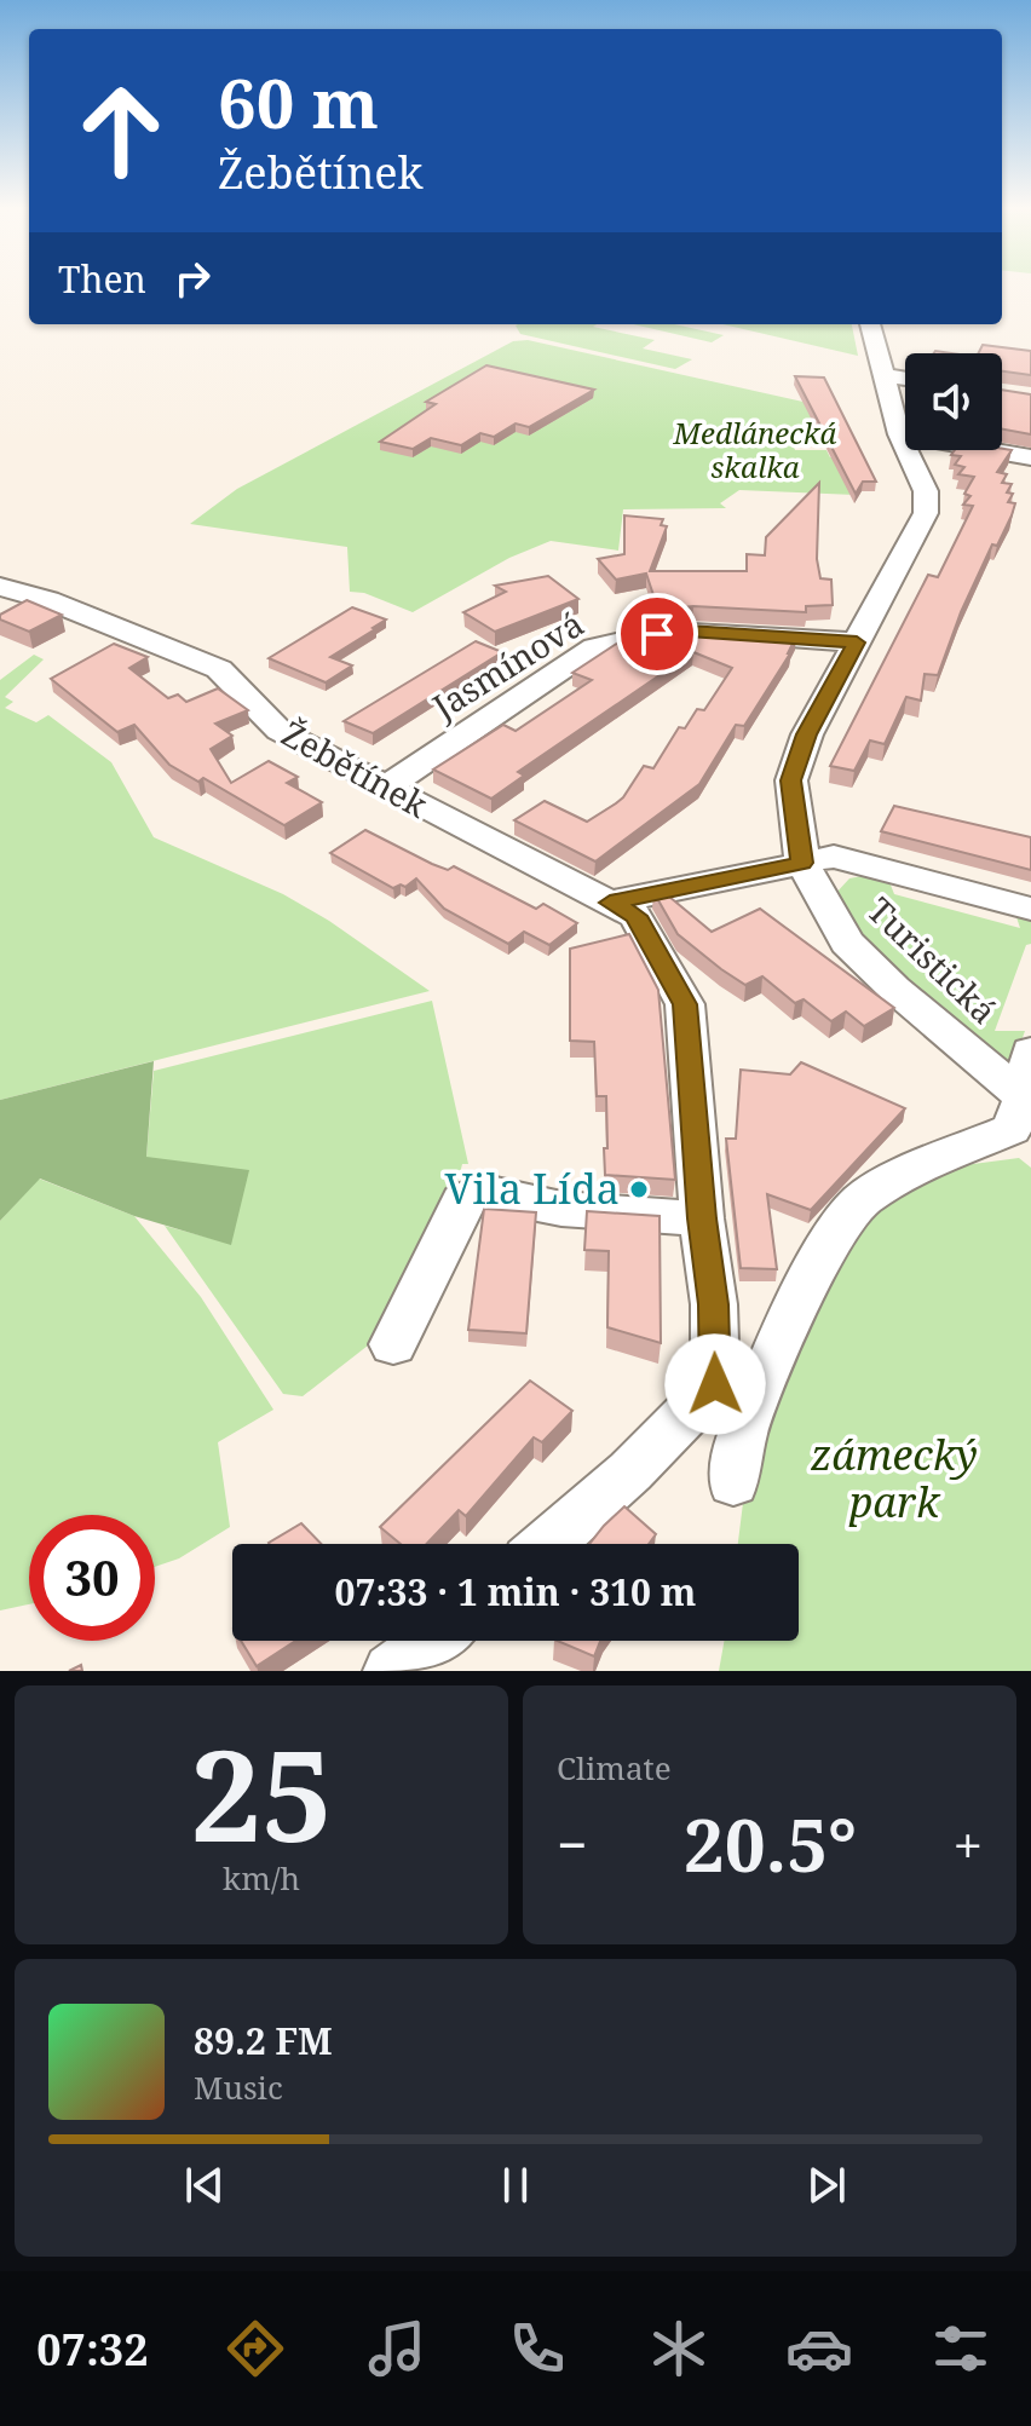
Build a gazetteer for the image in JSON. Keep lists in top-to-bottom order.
{
  "streets": {
    "street": ["Jasmínová", "Žebětínek", "Turistická"]
  },
  "crossings": [
    ["Jasmínová", "Žebětínek"],
    ["Jasmínová", "Turistická"]
  ],
  "parks": ["Medlánecká skalka", "zámecký park"],
  "places": ["Vila Lída"],
  "page": {
    "turn": ["60 m", "Žebětínek"],
    "then": "Then",
    "limit": "30",
    "trip": "07:33 · 1 min · 310 m",
    "tile": [
      ["25", "km/h"],
      "Climate"
    ],
    "heat": ["−", "20.5°", "+"],
    "song": ["89.2 FM", "Music"],
    "tabs": "07:32"
  }
}
